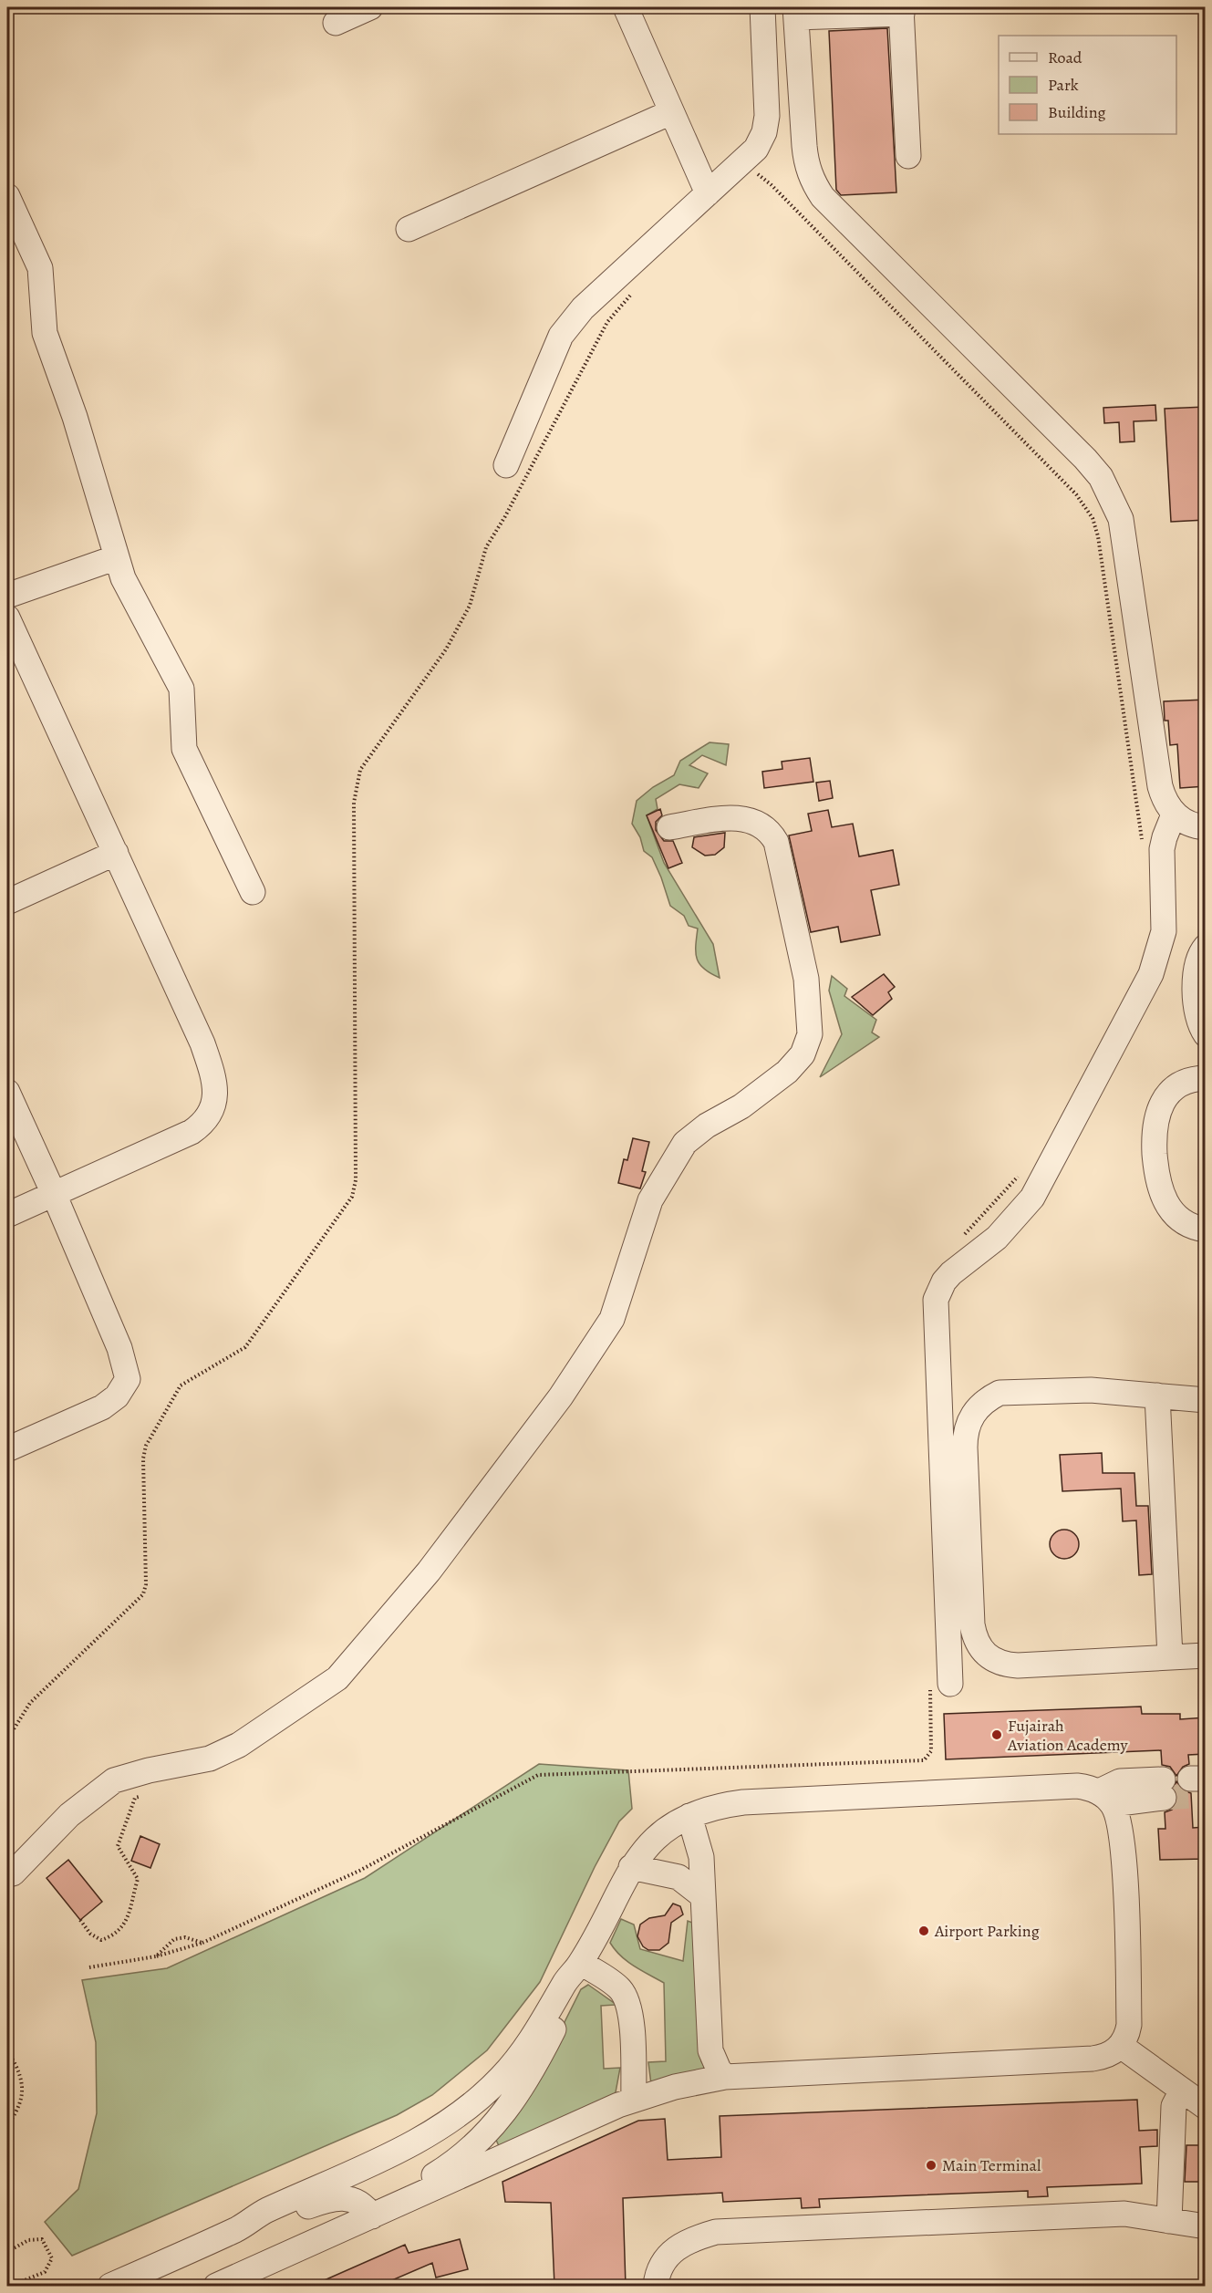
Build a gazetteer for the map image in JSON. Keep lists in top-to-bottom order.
{
  "places": ["Fujairah Aviation Academy", "Airport Parking", "Main Terminal"],
  "legend": ["Road", "Park", "Building"]
}
